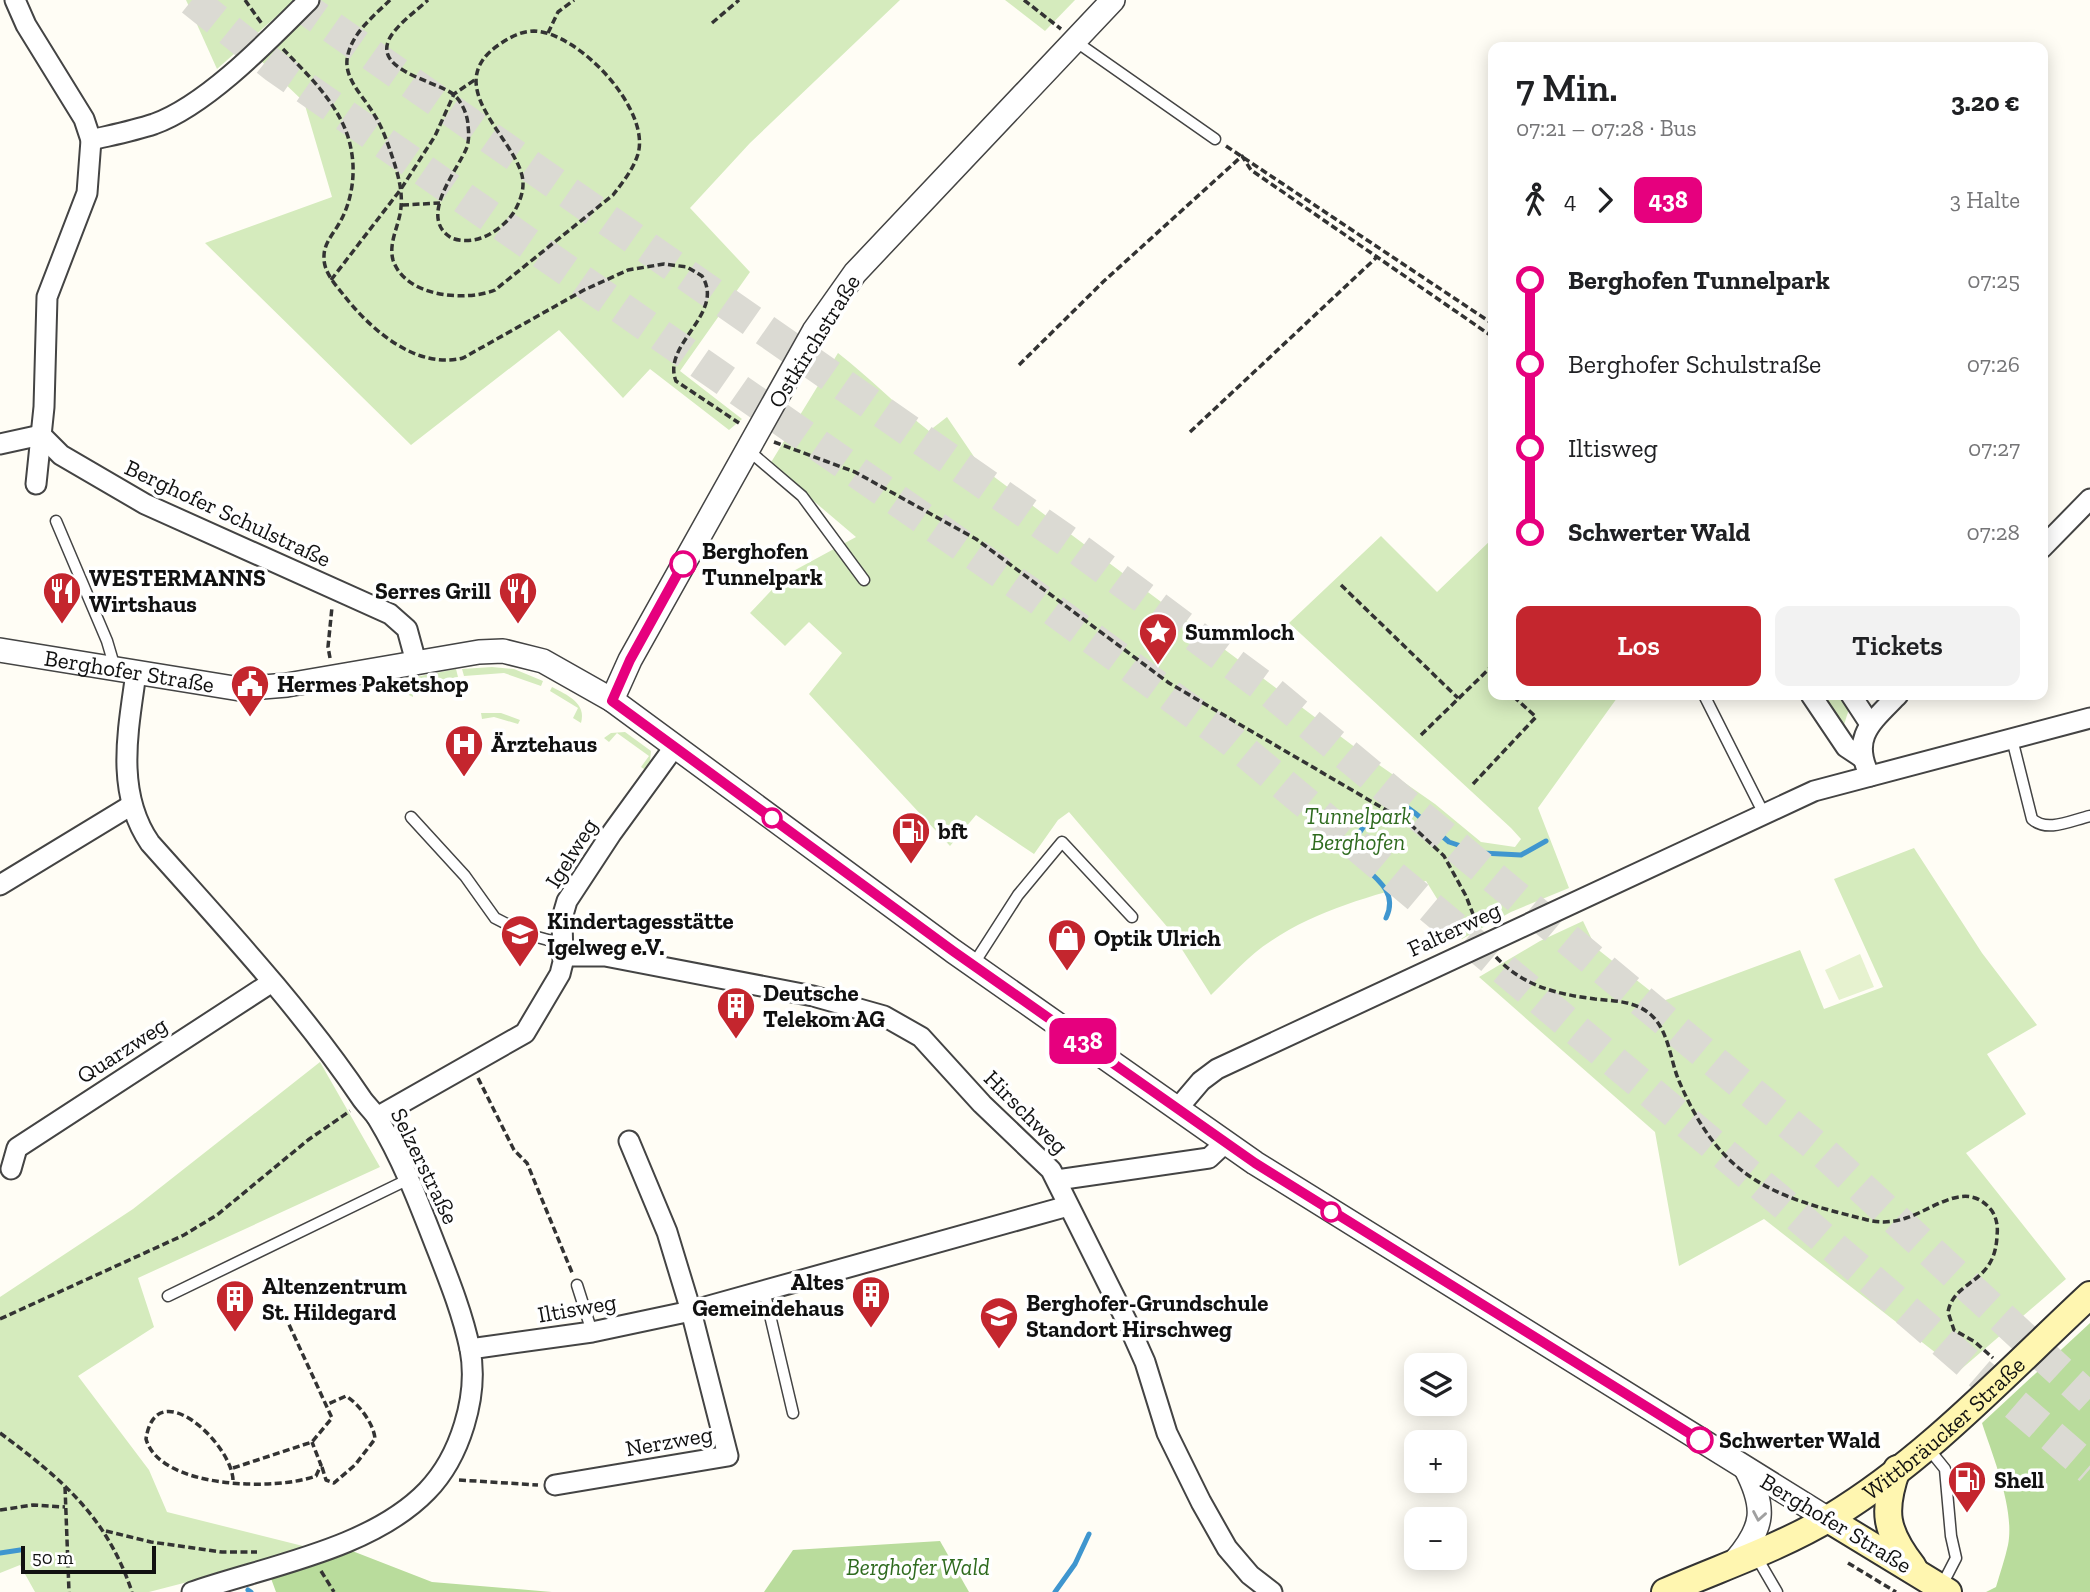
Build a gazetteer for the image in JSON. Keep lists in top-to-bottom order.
{
  "streets": {
    "main road": ["Berghofer Straße", "Wittbräucker Straße"],
    "street": [
      "Ostkirchstraße",
      "Berghofer Schulstraße",
      "Igelweg",
      "Falterweg",
      "Quarzweg",
      "Hirschweg",
      "Selzerstraße",
      "Iltisweg",
      "Nerzweg"
    ]
  },
  "crossings": [
    ["Ostkirchstraße", "Berghofer Straße"],
    ["Berghofer Schulstraße", "Berghofer Straße"],
    ["Berghofer Straße", "Igelweg"],
    ["Berghofer Straße", "Falterweg"],
    ["Berghofer Straße", "Selzerstraße"],
    ["Berghofer Straße", "Wittbräucker Straße"],
    ["Igelweg", "Hirschweg"],
    ["Igelweg", "Selzerstraße"],
    ["Quarzweg", "Selzerstraße"],
    ["Hirschweg", "Iltisweg"],
    ["Selzerstraße", "Iltisweg"],
    ["Iltisweg", "Nerzweg"]
  ],
  "parks": ["Tunnelpark Berghofen", "Berghofer Wald"],
  "places": {
    "other": ["Berghofen Tunnelpark", "Schwerter Wald"],
    "restaurant": ["WESTERMANNS Wirtshaus", "Serres Grill"],
    "place": ["Summloch"],
    "public building": ["Hermes Paketshop"],
    "hospital": ["Ärztehaus"],
    "fuel station": ["bft", "Shell"],
    "school or university": ["Kindertagesstätte Igelweg e.V.", "Berghofer-Grundschule Standort Hirschweg"],
    "shop": ["Optik Ulrich"],
    "building": ["Deutsche Telekom AG", "Altes Gemeindehaus", "Altenzentrum St. Hildegard"]
  },
  "lines": ["bus line 438"],
  "scale_bar": "50 m",
  "page": {
    "on_map": "438",
    "heading": ["7 Min.", "07:21 – 07:28 · Bus", "3.20 €"],
    "legs": ["4", "438", "3 Halte"],
    "list": [
      {
        "name": "Berghofen Tunnelpark",
        "value": "07:25"
      },
      {
        "name": "Berghofer Schulstraße",
        "value": "07:26"
      },
      {
        "name": "Iltisweg",
        "value": "07:27"
      },
      {
        "name": "Schwerter Wald",
        "value": "07:28"
      }
    ],
    "buttons": ["Los", "Tickets"],
    "map_buttons": ["+", "−"],
    "scale": "50 m"
  }
}
